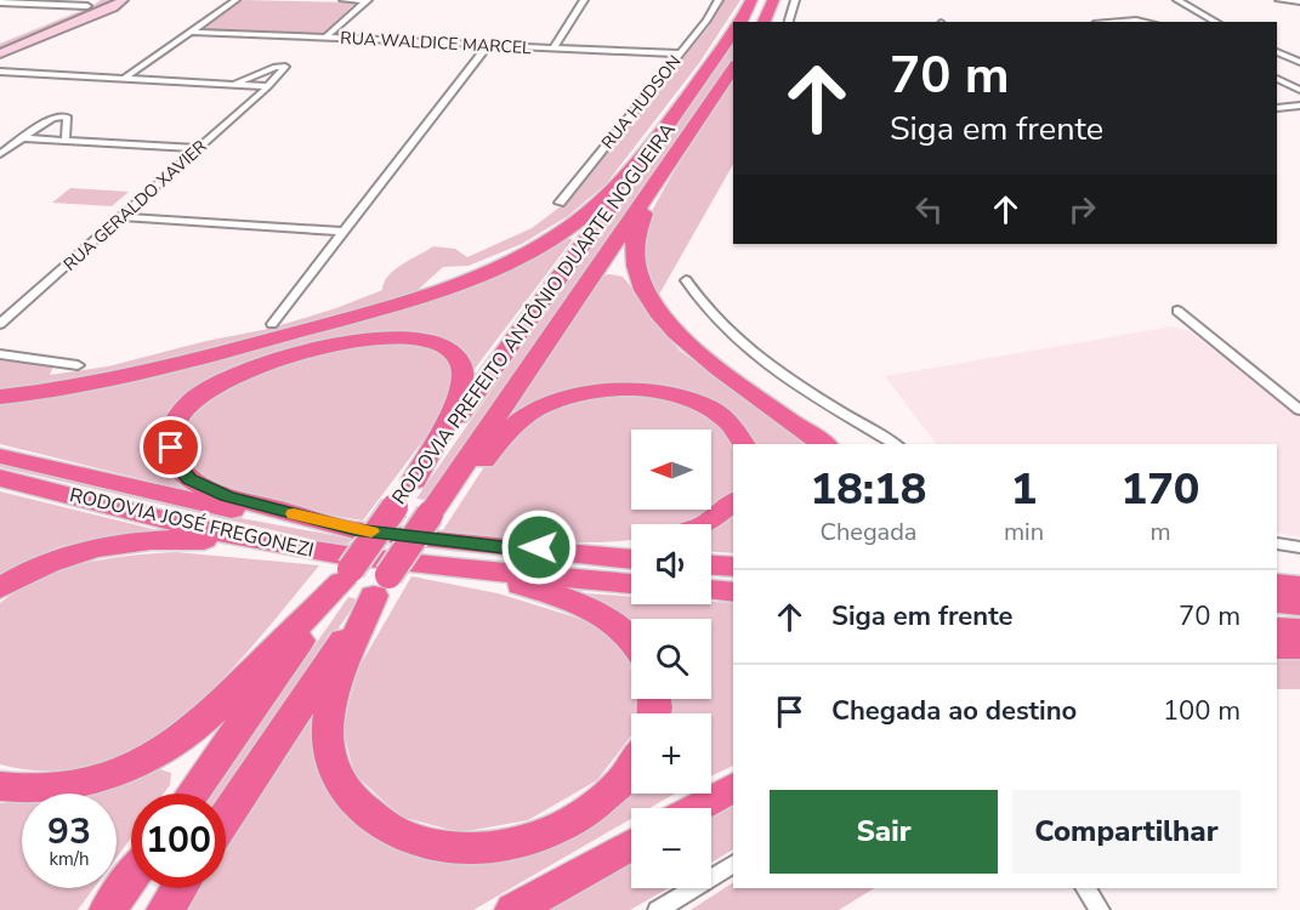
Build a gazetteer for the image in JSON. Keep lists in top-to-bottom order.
{
  "streets": {
    "highway": ["RODOVIA PREFEITO ANTÔNIO DUARTE NOGUEIRA", "RODOVIA JOSÉ FREGONEZI"],
    "street": ["RUA WALDICE MARCEL", "RUA HUDSON", "RUA GERALDO XAVIER"]
  },
  "crossings": [
    ["RUA WALDICE MARCEL", "RUA HUDSON"],
    ["RODOVIA PREFEITO ANTÔNIO DUARTE NOGUEIRA", "RODOVIA JOSÉ FREGONEZI"]
  ],
  "north": "left",
  "page": {
    "turn": ["70 m", "Siga em frente"],
    "map_buttons": ["+", "−"],
    "eta": [
      "18:18",
      "Chegada",
      "1",
      "min",
      "170",
      "m"
    ],
    "list": [
      {
        "name": "Siga em frente",
        "value": "70 m"
      },
      {
        "name": "Chegada ao destino",
        "value": "100 m"
      }
    ],
    "buttons": ["Sair", "Compartilhar"],
    "speed": "93 km/h",
    "limit": "100"
  }
}
